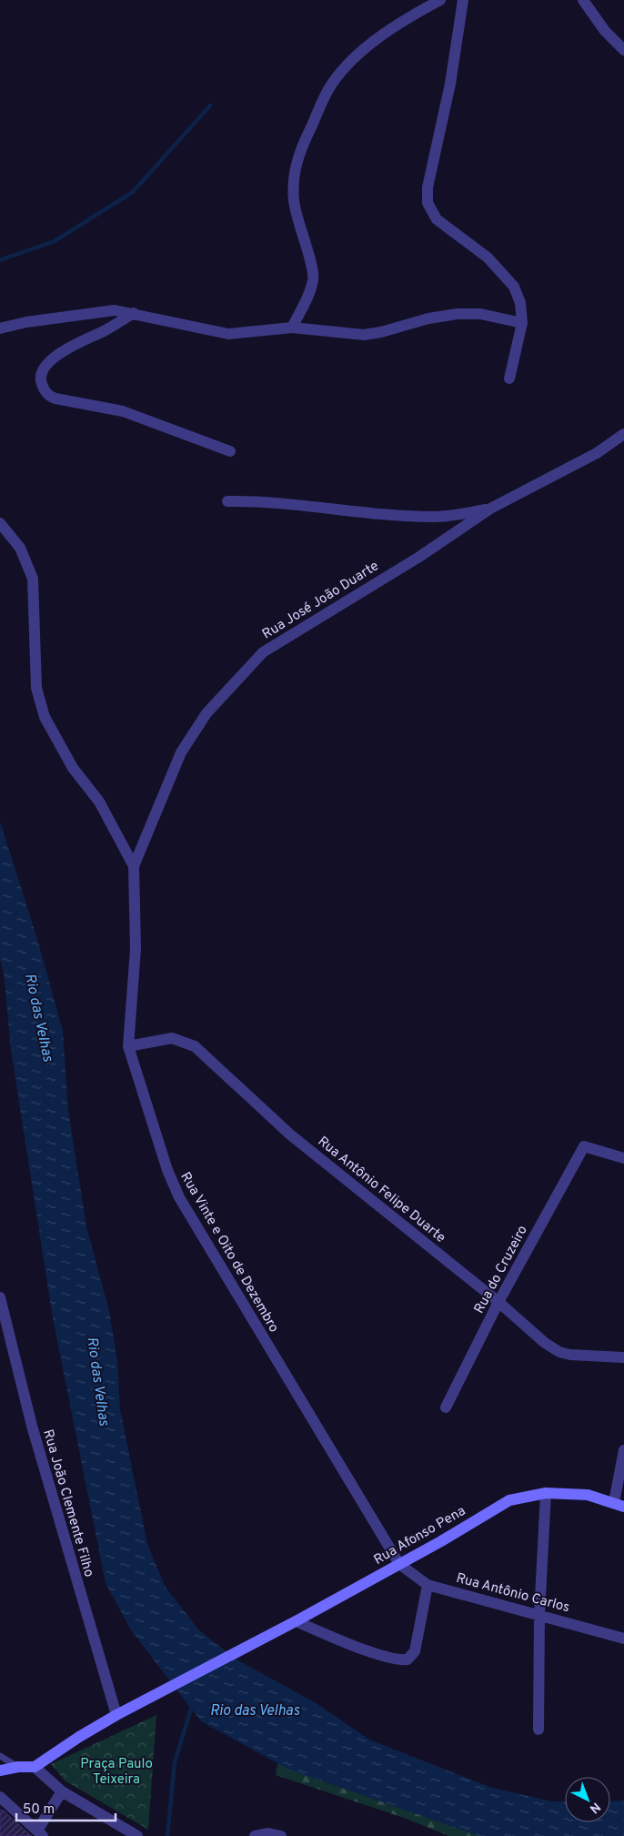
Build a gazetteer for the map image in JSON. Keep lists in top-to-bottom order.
{
  "streets": {
    "main road": ["Rua Afonso Pena"],
    "street": [
      "Rua José João Duarte",
      "Rua Antônio Felipe Duarte",
      "Rua Vinte e Oito de Dezembro",
      "Rua do Cruzeiro",
      "Rua João Clemente Filho",
      "Rua Antônio Carlos"
    ]
  },
  "crossings": [
    ["Rua José João Duarte", "Rua Vinte e Oito de Dezembro"],
    ["Rua Antônio Felipe Duarte", "Rua Vinte e Oito de Dezembro"],
    ["Rua Antônio Felipe Duarte", "Rua do Cruzeiro"],
    ["Rua Vinte e Oito de Dezembro", "Rua Afonso Pena"],
    ["Rua Vinte e Oito de Dezembro", "Rua Antônio Carlos"],
    ["Rua João Clemente Filho", "Rua Afonso Pena"],
    ["Rua Afonso Pena", "Rua Antônio Carlos"]
  ],
  "water": ["Rio das Velhas"],
  "parks": ["Praça Paulo Teixeira"],
  "scale_bar": "50 m",
  "north": "bottom right"
}
